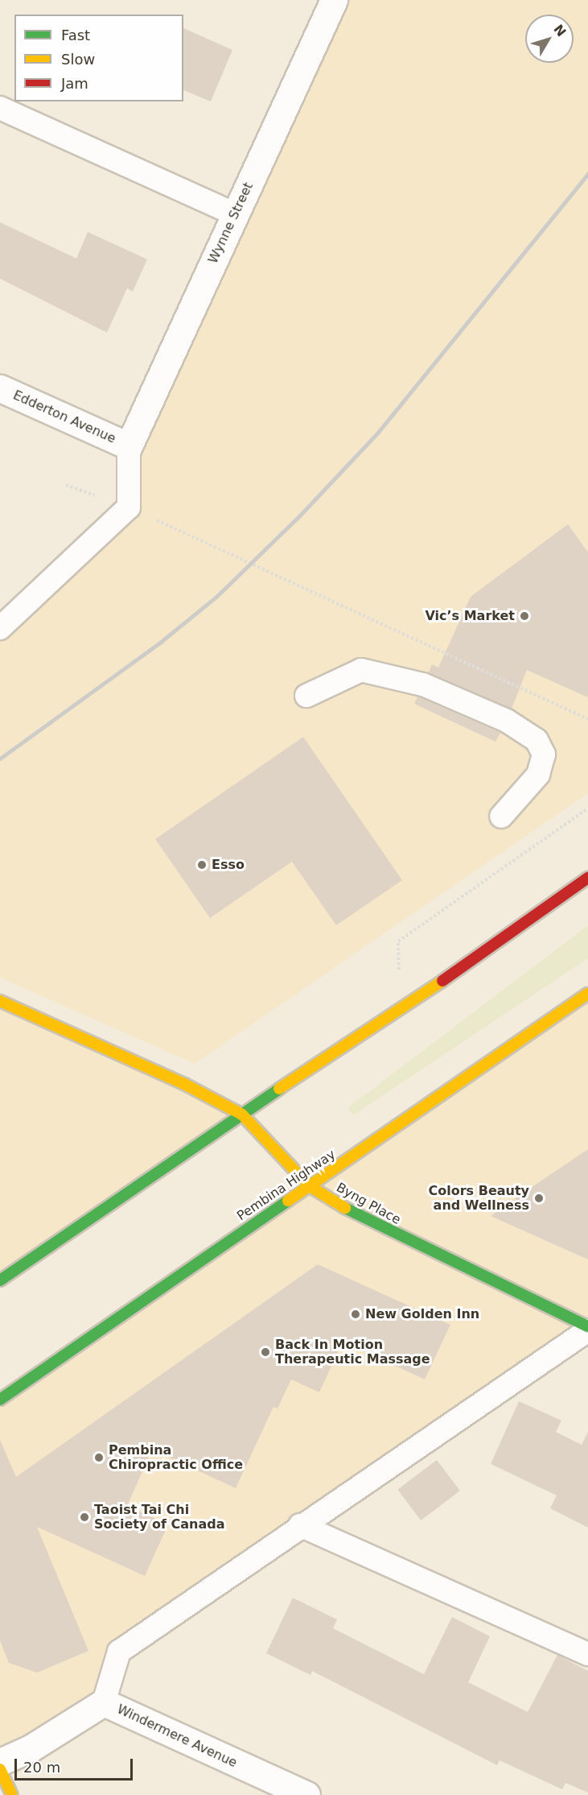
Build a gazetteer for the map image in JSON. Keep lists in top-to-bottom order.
{
  "streets": {
    "main road": ["Pembina Highway", "Byng Place"],
    "street": ["Wynne Street", "Edderton Avenue", "Windermere Avenue"]
  },
  "crossings": [
    ["Wynne Street", "Edderton Avenue"],
    ["Pembina Highway", "Byng Place"]
  ],
  "places": [
    "Vic’s Market",
    "Esso",
    "Colors Beauty and Wellness",
    "New Golden Inn",
    "Back In Motion Therapeutic Massage",
    "Pembina Chiropractic Office",
    "Taoist Tai Chi Society of Canada"
  ],
  "legend": ["Fast", "Slow", "Jam"],
  "scale_bar": "20 m",
  "north": "top right"
}
